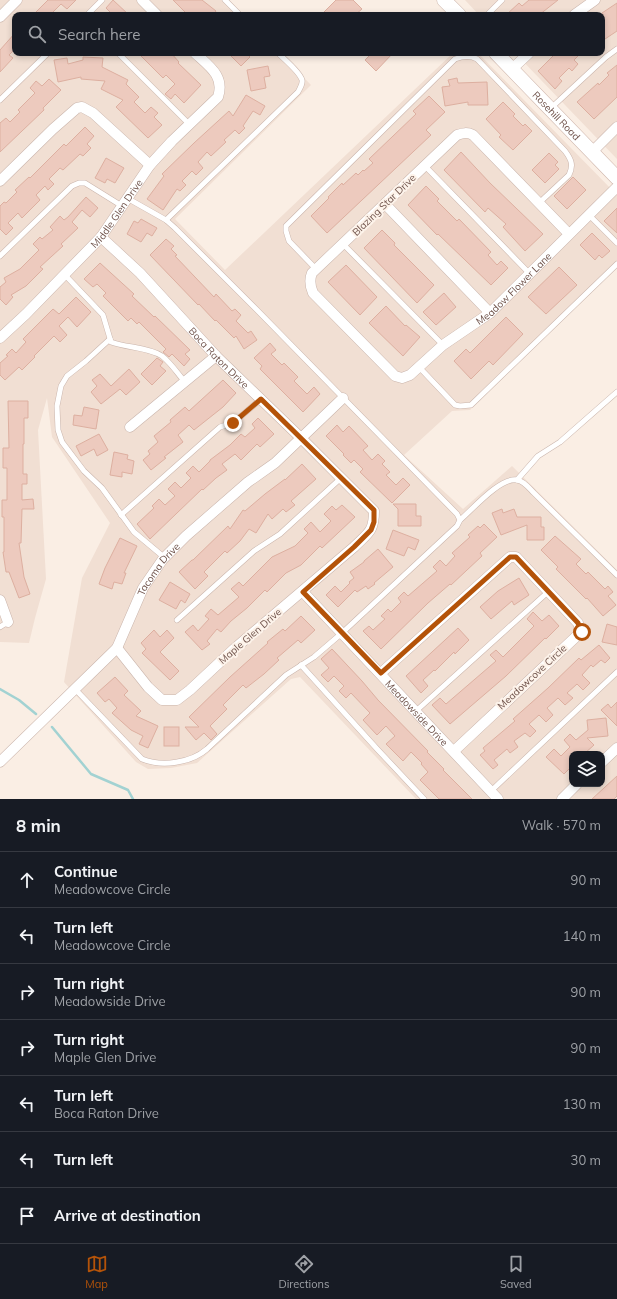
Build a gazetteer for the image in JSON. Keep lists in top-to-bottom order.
{
  "streets": {
    "street": [
      "Rosehill Road",
      "Blazing Star Drive",
      "Middle Glen Drive",
      "Meadow Flower Lane",
      "Boca Raton Drive",
      "Tacoma Drive",
      "Maple Glen Drive",
      "Meadowcove Circle",
      "Meadowside Drive"
    ]
  },
  "crossings": [
    ["Blazing Star Drive", "Meadow Flower Lane"],
    ["Middle Glen Drive", "Boca Raton Drive"],
    ["Boca Raton Drive", "Tacoma Drive"],
    ["Boca Raton Drive", "Maple Glen Drive"],
    ["Tacoma Drive", "Maple Glen Drive"],
    ["Maple Glen Drive", "Meadowside Drive"],
    ["Meadowcove Circle", "Meadowside Drive"]
  ],
  "page": {
    "search": "Search here",
    "heading": ["8 min", "Walk · 570 m"],
    "list": [
      ["Continue", "Meadowcove Circle", "90 m"],
      ["Turn left", "Meadowcove Circle", "140 m"],
      ["Turn right", "Meadowside Drive", "90 m"],
      ["Turn right", "Maple Glen Drive", "90 m"],
      ["Turn left", "Boca Raton Drive", "130 m"],
      ["Turn left", "30 m"],
      "Arrive at destination"
    ],
    "nav": ["Map", "Directions", "Saved"]
  }
}
